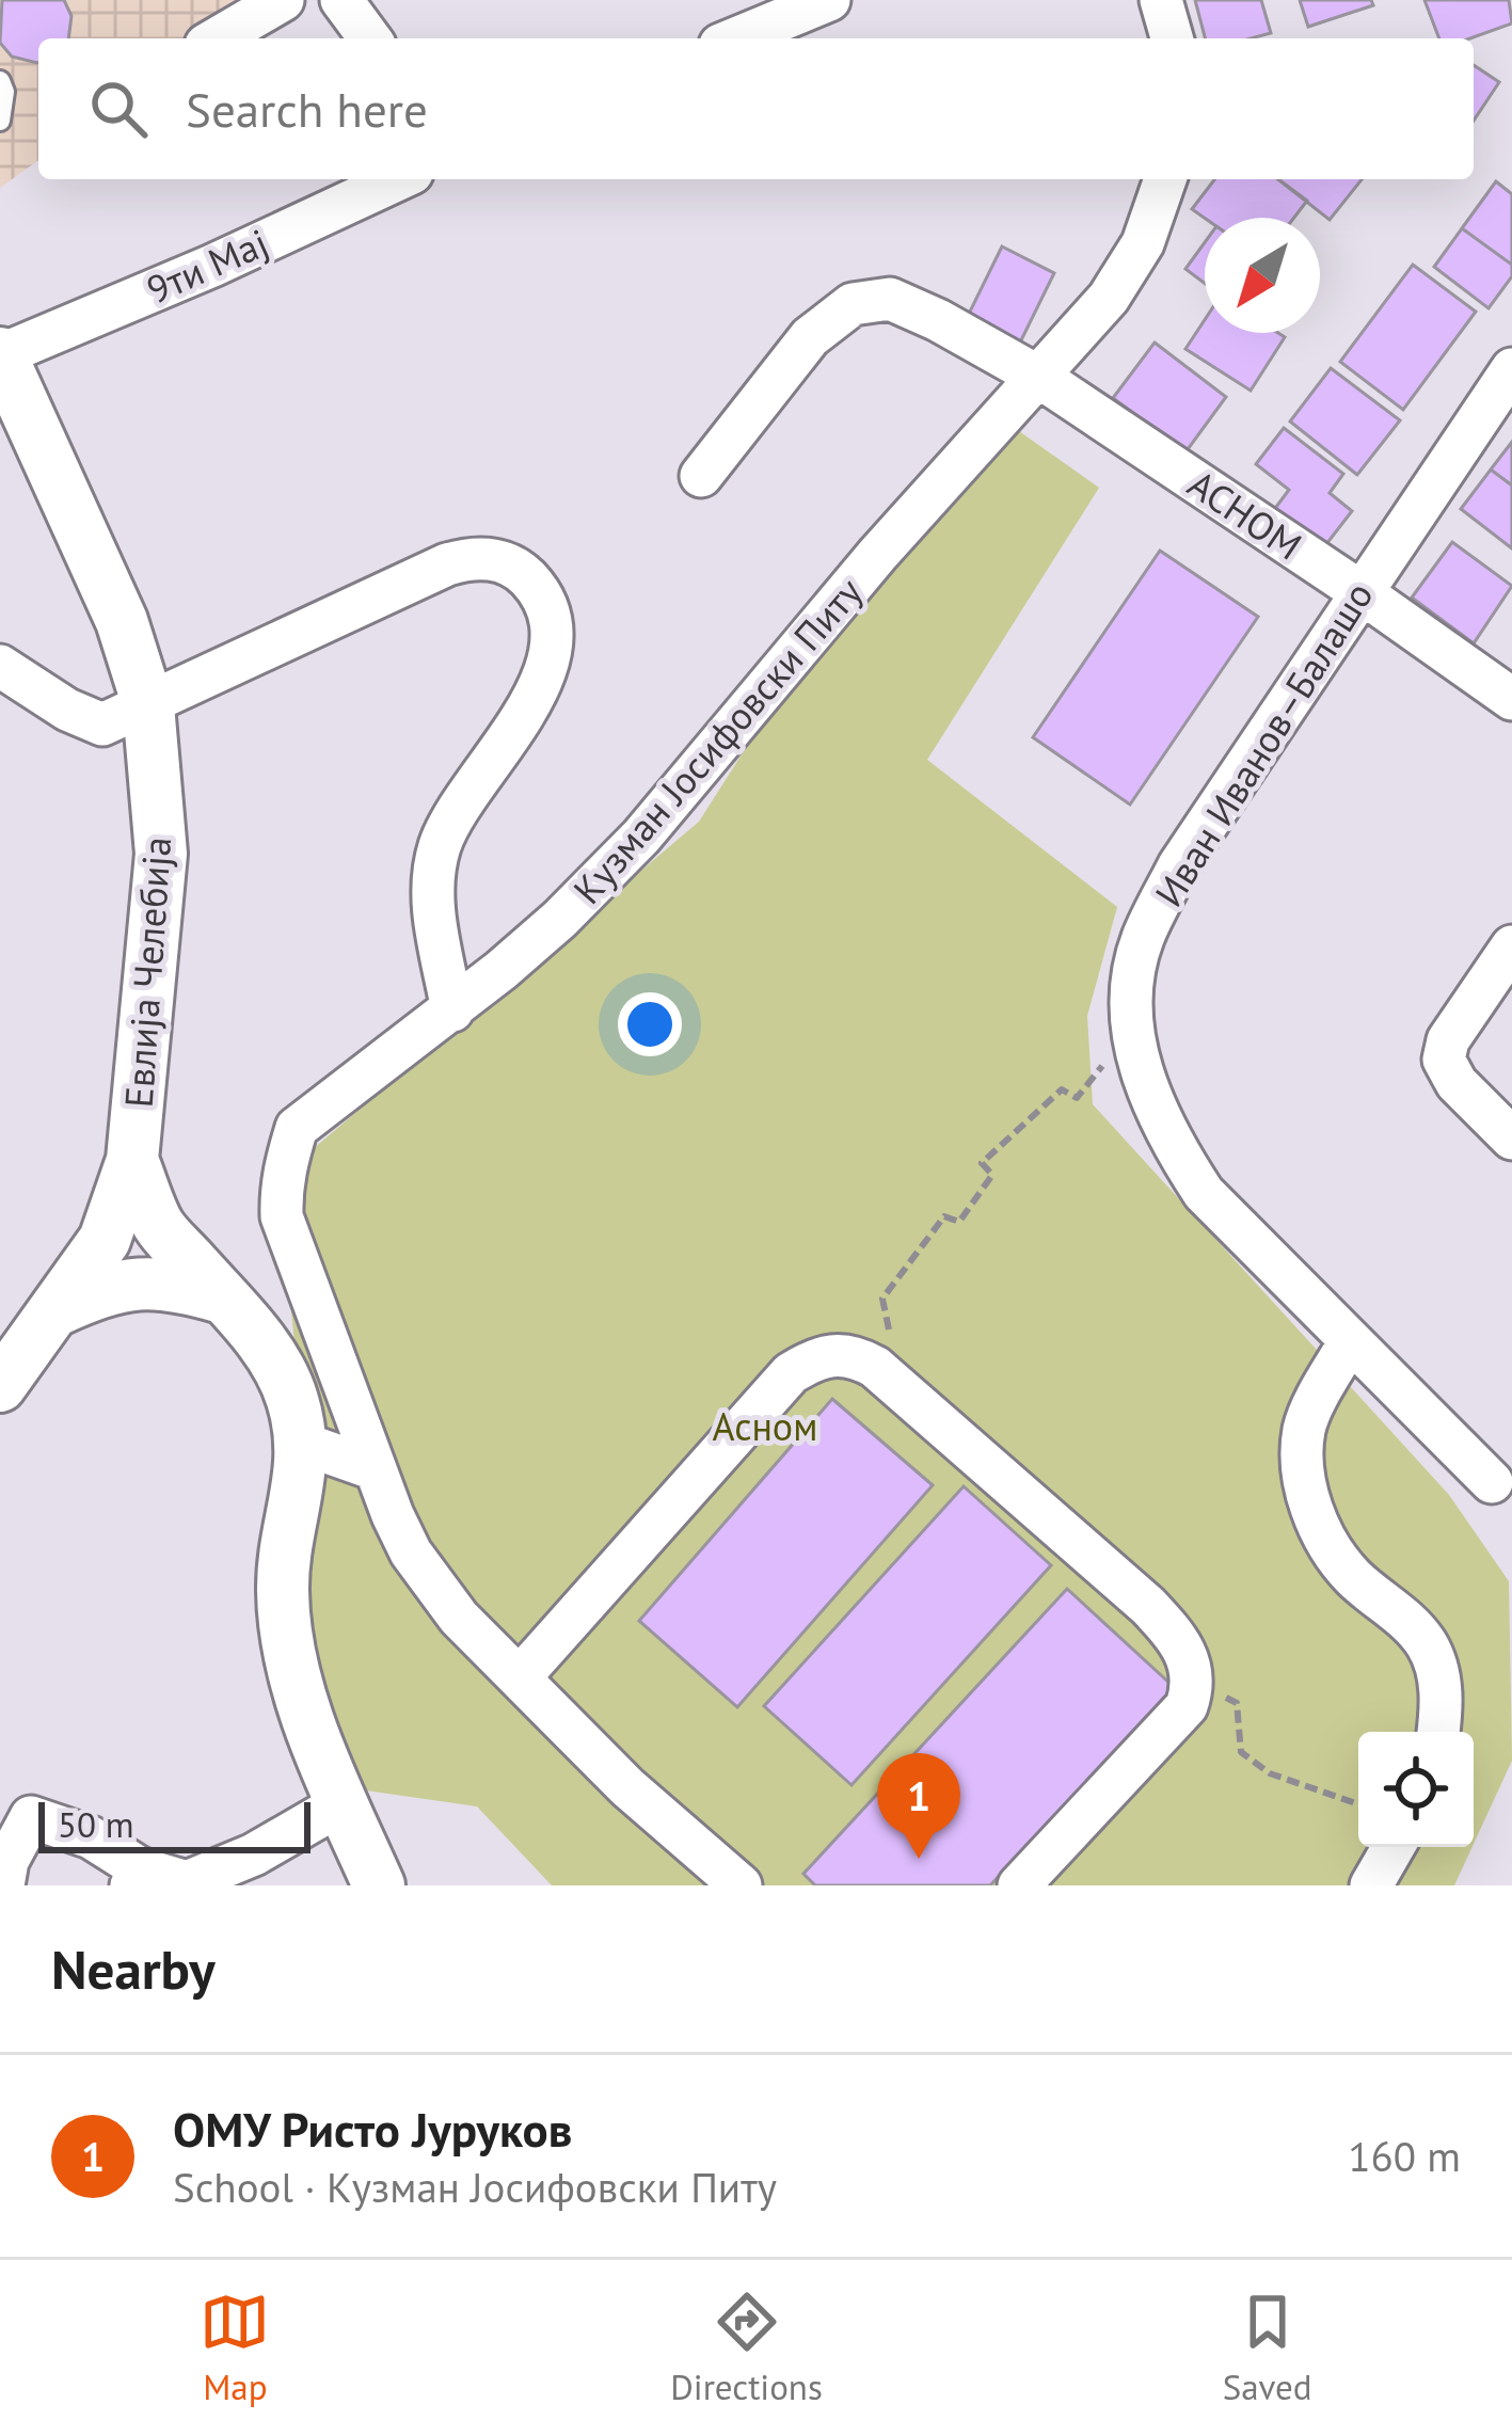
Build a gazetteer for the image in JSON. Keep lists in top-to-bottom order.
{
  "streets": {
    "street": [
      "9ти Мај",
      "АСНОМ",
      "Кузман Јосифовски Питу",
      "Иван Иванов–Балашо",
      "Евлија Челебија"
    ]
  },
  "crossings": [
    ["9ти Мај", "Евлија Челебија"],
    ["АСНОМ", "Кузман Јосифовски Питу"],
    ["АСНОМ", "Иван Иванов–Балашо"]
  ],
  "parks": ["Асном"],
  "scale_bar": "50 m",
  "north": "bottom left",
  "page": {
    "search": "Search here",
    "pins": "1",
    "scale": "50 m",
    "heading": "Nearby",
    "list": [
      {
        "mark": "1",
        "name": "ОМУ Ристо Јуруков",
        "note": "School · Кузман Јосифовски Питу",
        "value": "160 m"
      }
    ],
    "nav": ["Map", "Directions", "Saved"]
  }
}
